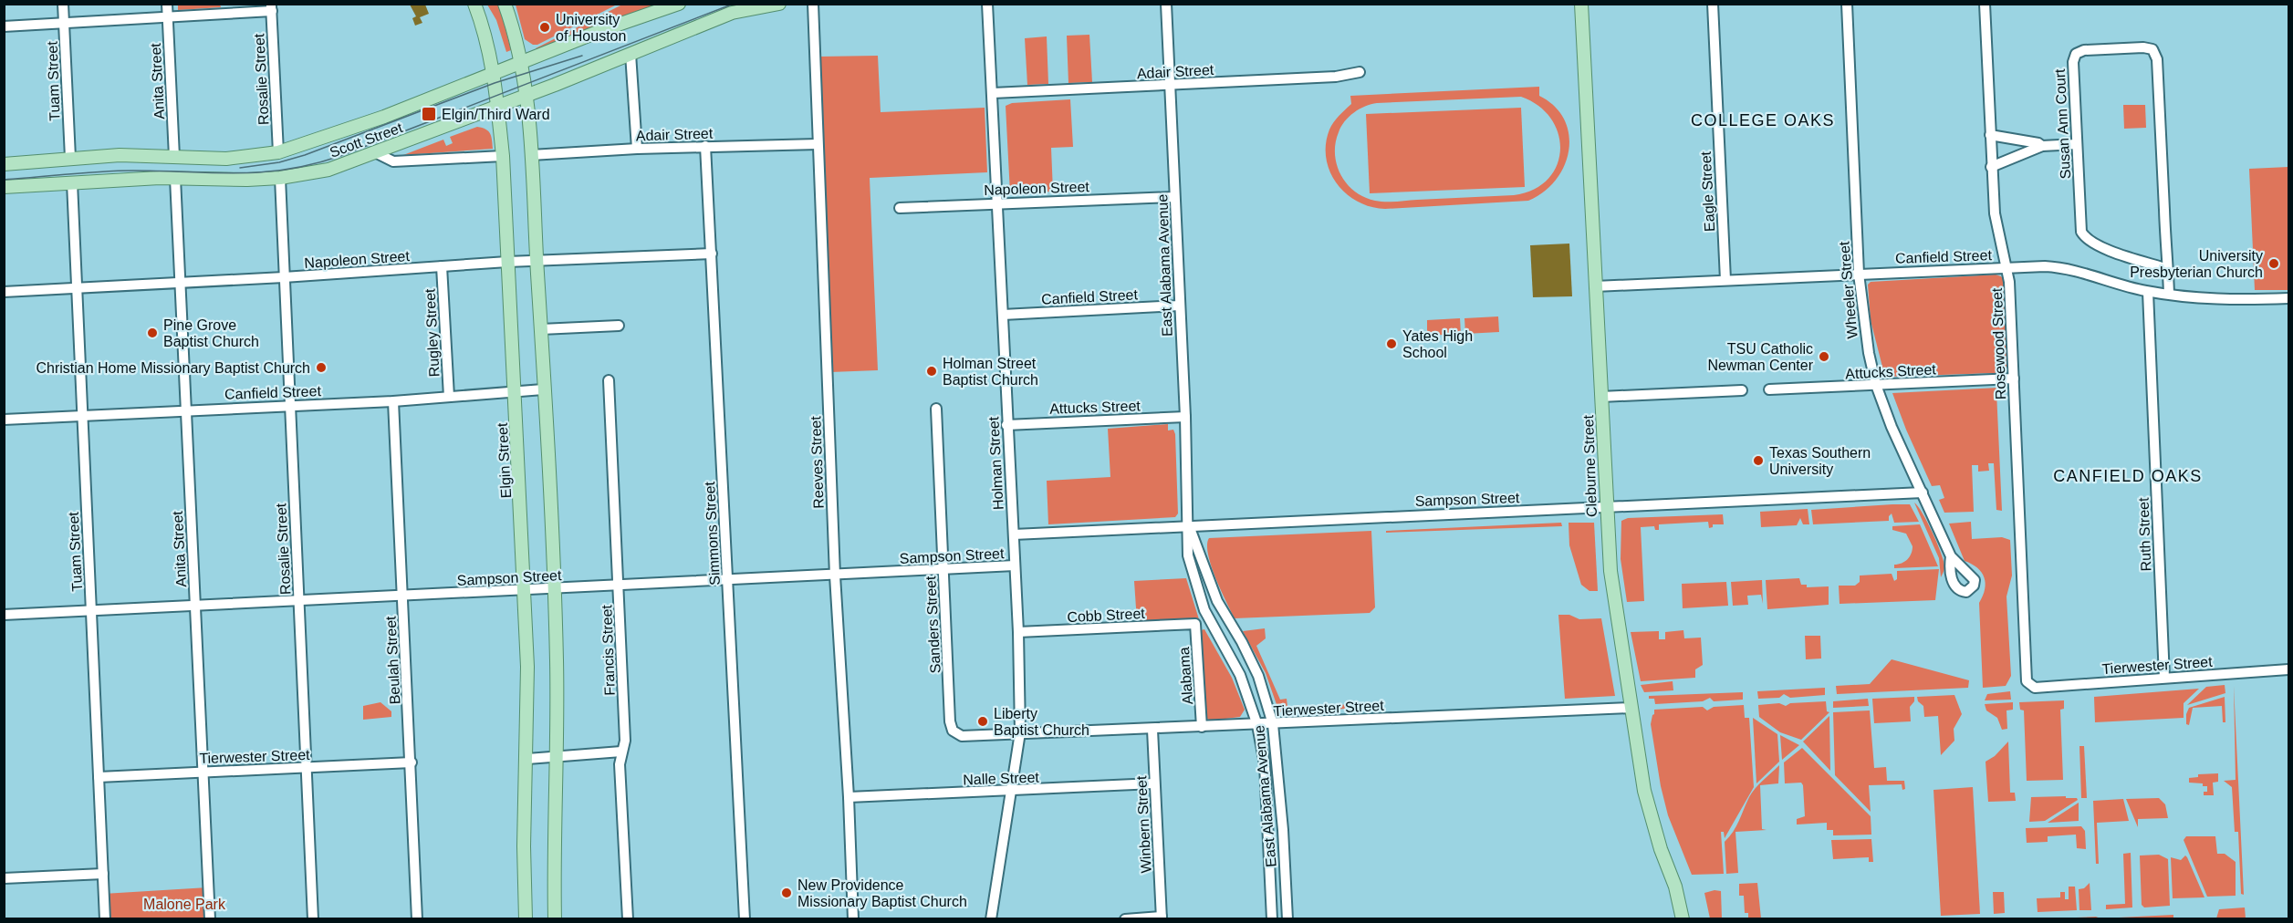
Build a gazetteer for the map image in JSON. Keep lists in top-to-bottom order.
{
  "streets": {
    "main road": ["Scott Street", "Elgin Street", "Cleburne Street"],
    "street": [
      "Adair Street",
      "Rosalie Street",
      "Tuam Street",
      "Anita Street",
      "Susan Ann Court",
      "Napoleon Street",
      "Eagle Street",
      "Canfield Street",
      "East Alabama Avenue",
      "Wheeler Street",
      "Rugley Street",
      "Rosewood Street",
      "Attucks Street",
      "Reeves Street",
      "Holman Street",
      "Sampson Street",
      "Simmons Street",
      "Ruth Street",
      "Cobb Street",
      "Sanders Street",
      "Francis Street",
      "Beulah Street",
      "Tierwester Street",
      "Alabama",
      "Nalle Street",
      "Winbern Street"
    ]
  },
  "crossings": [
    ["Adair Street", "East Alabama Avenue"],
    ["Adair Street", "Reeves Street"],
    ["Adair Street", "Holman Street"],
    ["Adair Street", "Simmons Street"],
    ["Rosalie Street", "Scott Street"],
    ["Rosalie Street", "Napoleon Street"],
    ["Rosalie Street", "Canfield Street"],
    ["Rosalie Street", "Sampson Street"],
    ["Rosalie Street", "Tierwester Street"],
    ["Tuam Street", "Scott Street"],
    ["Tuam Street", "Napoleon Street"],
    ["Tuam Street", "Canfield Street"],
    ["Tuam Street", "Sampson Street"],
    ["Tuam Street", "Tierwester Street"],
    ["Anita Street", "Scott Street"],
    ["Anita Street", "Napoleon Street"],
    ["Anita Street", "Canfield Street"],
    ["Anita Street", "Sampson Street"],
    ["Anita Street", "Tierwester Street"],
    ["Susan Ann Court", "Canfield Street"],
    ["Scott Street", "Elgin Street"],
    ["Napoleon Street", "East Alabama Avenue"],
    ["Napoleon Street", "Rugley Street"],
    ["Napoleon Street", "Elgin Street"],
    ["Napoleon Street", "Holman Street"],
    ["Napoleon Street", "Simmons Street"],
    ["Eagle Street", "Canfield Street"],
    ["Canfield Street", "East Alabama Avenue"],
    ["Canfield Street", "Wheeler Street"],
    ["Canfield Street", "Rugley Street"],
    ["Canfield Street", "Rosewood Street"],
    ["Canfield Street", "Elgin Street"],
    ["Canfield Street", "Holman Street"],
    ["Canfield Street", "Cleburne Street"],
    ["Canfield Street", "Ruth Street"],
    ["Canfield Street", "Beulah Street"],
    ["East Alabama Avenue", "Attucks Street"],
    ["East Alabama Avenue", "Sampson Street"],
    ["East Alabama Avenue", "Tierwester Street"],
    ["Wheeler Street", "Attucks Street"],
    ["Wheeler Street", "Sampson Street"],
    ["Rosewood Street", "Attucks Street"],
    ["Rosewood Street", "Tierwester Street"],
    ["Attucks Street", "Holman Street"],
    ["Elgin Street", "Sampson Street"],
    ["Reeves Street", "Sampson Street"],
    ["Reeves Street", "Nalle Street"],
    ["Holman Street", "Sampson Street"],
    ["Holman Street", "Cobb Street"],
    ["Holman Street", "Tierwester Street"],
    ["Holman Street", "Nalle Street"],
    ["Cleburne Street", "Sampson Street"],
    ["Cleburne Street", "Tierwester Street"],
    ["Sampson Street", "Simmons Street"],
    ["Sampson Street", "Sanders Street"],
    ["Sampson Street", "Francis Street"],
    ["Sampson Street", "Beulah Street"],
    ["Ruth Street", "Tierwester Street"],
    ["Cobb Street", "Alabama"],
    ["Sanders Street", "Tierwester Street"],
    ["Beulah Street", "Tierwester Street"],
    ["Tierwester Street", "Alabama"],
    ["Tierwester Street", "Winbern Street"],
    ["Nalle Street", "Winbern Street"]
  ],
  "districts": ["COLLEGE OAKS", "CANFIELD OAKS"],
  "parks": ["Malone Park"],
  "places": {
    "other": [
      "University of Houston",
      "University Presbyterian Church",
      "Pine Grove Baptist Church",
      "Yates High School",
      "TSU Catholic Newman Center",
      "Christian Home Missionary Baptist Church",
      "Holman Street Baptist Church",
      "Texas Southern University",
      "Liberty Baptist Church",
      "New Providence Missionary Baptist Church"
    ],
    "transit": ["Elgin/Third Ward"]
  }
}
